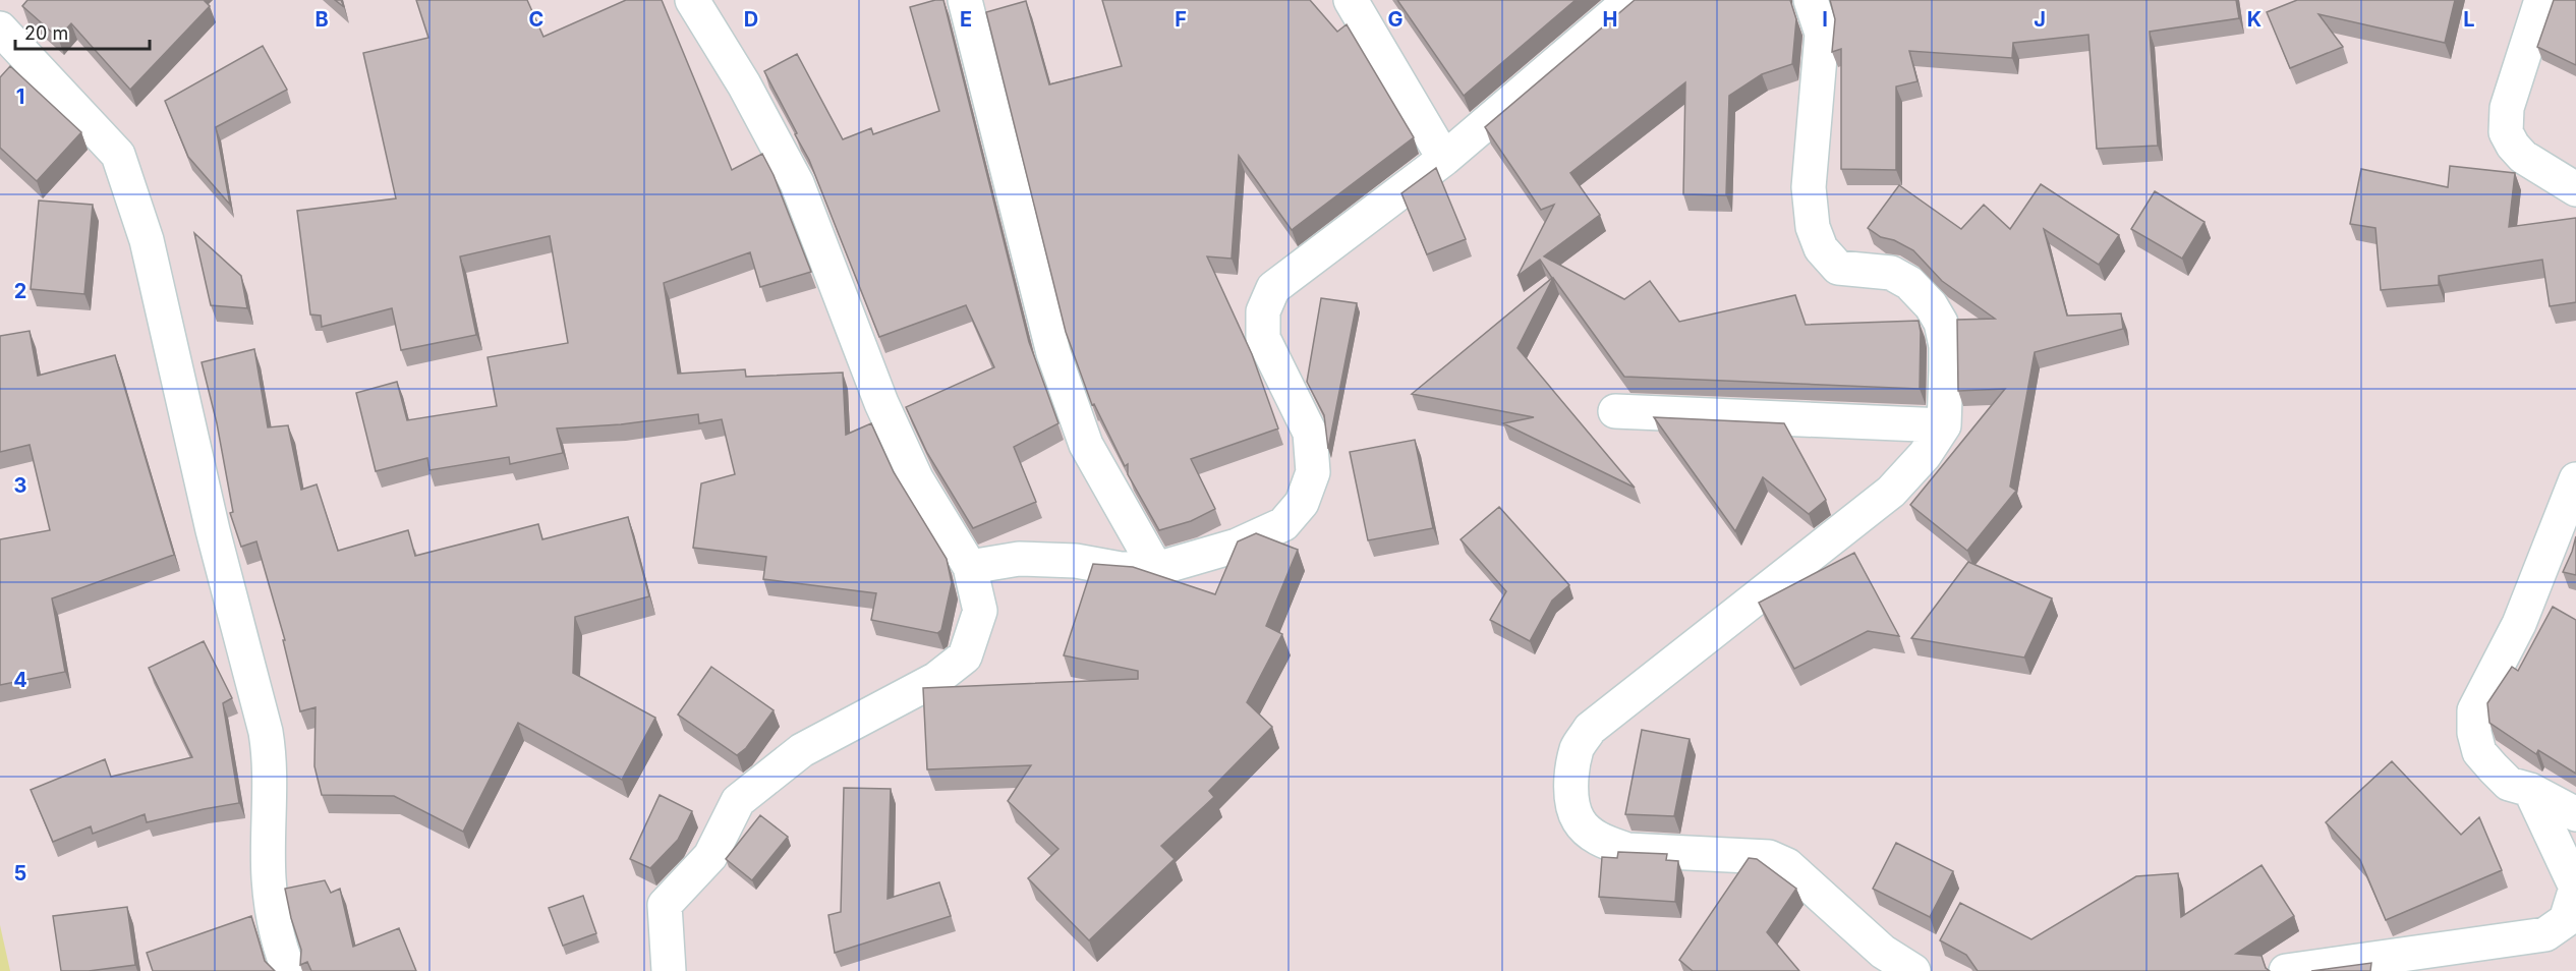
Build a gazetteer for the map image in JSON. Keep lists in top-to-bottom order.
{
  "scale_bar": "20 m",
  "grid": {
    "columns": [
      "B",
      "C",
      "D",
      "E",
      "F",
      "G",
      "H",
      "I",
      "J",
      "K",
      "L"
    ],
    "rows": [
      "1",
      "2",
      "3",
      "4",
      "5"
    ]
  }
}
